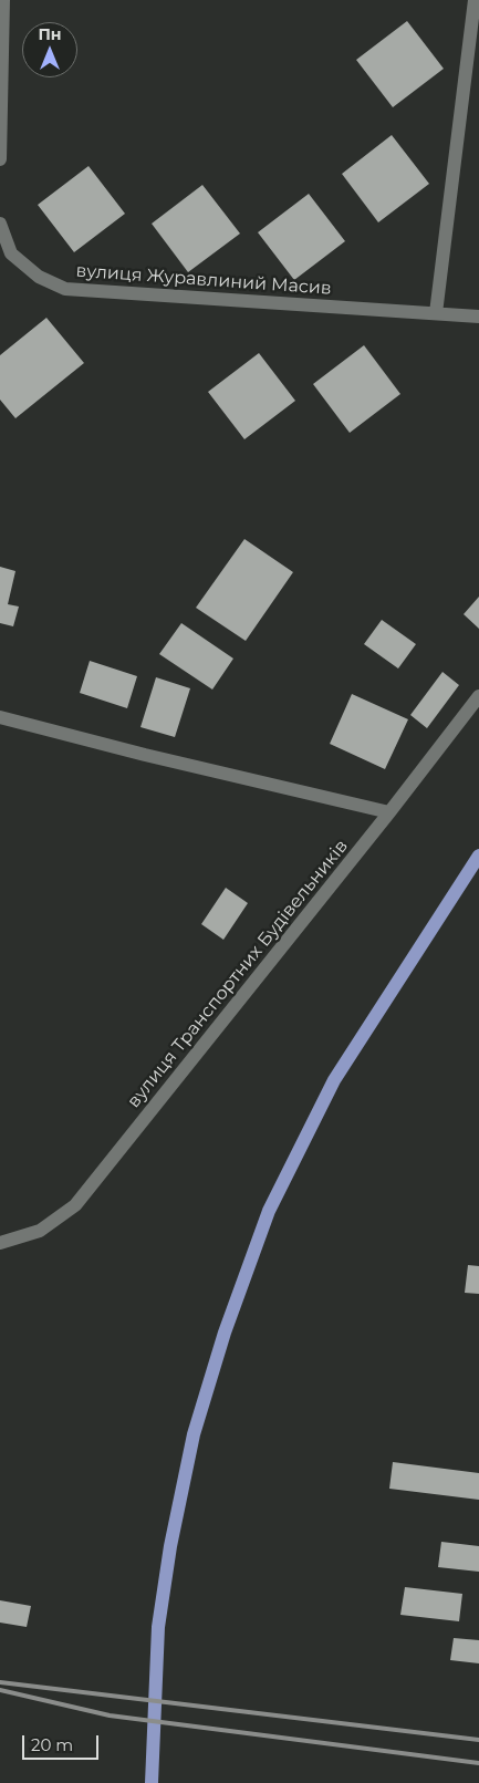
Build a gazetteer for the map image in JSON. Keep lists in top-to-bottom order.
{
  "streets": {
    "street": ["вулиця Журавлиний Масив", "вулиця Транспортних Будівельників"]
  },
  "scale_bar": "20 m",
  "north": "top"
}
